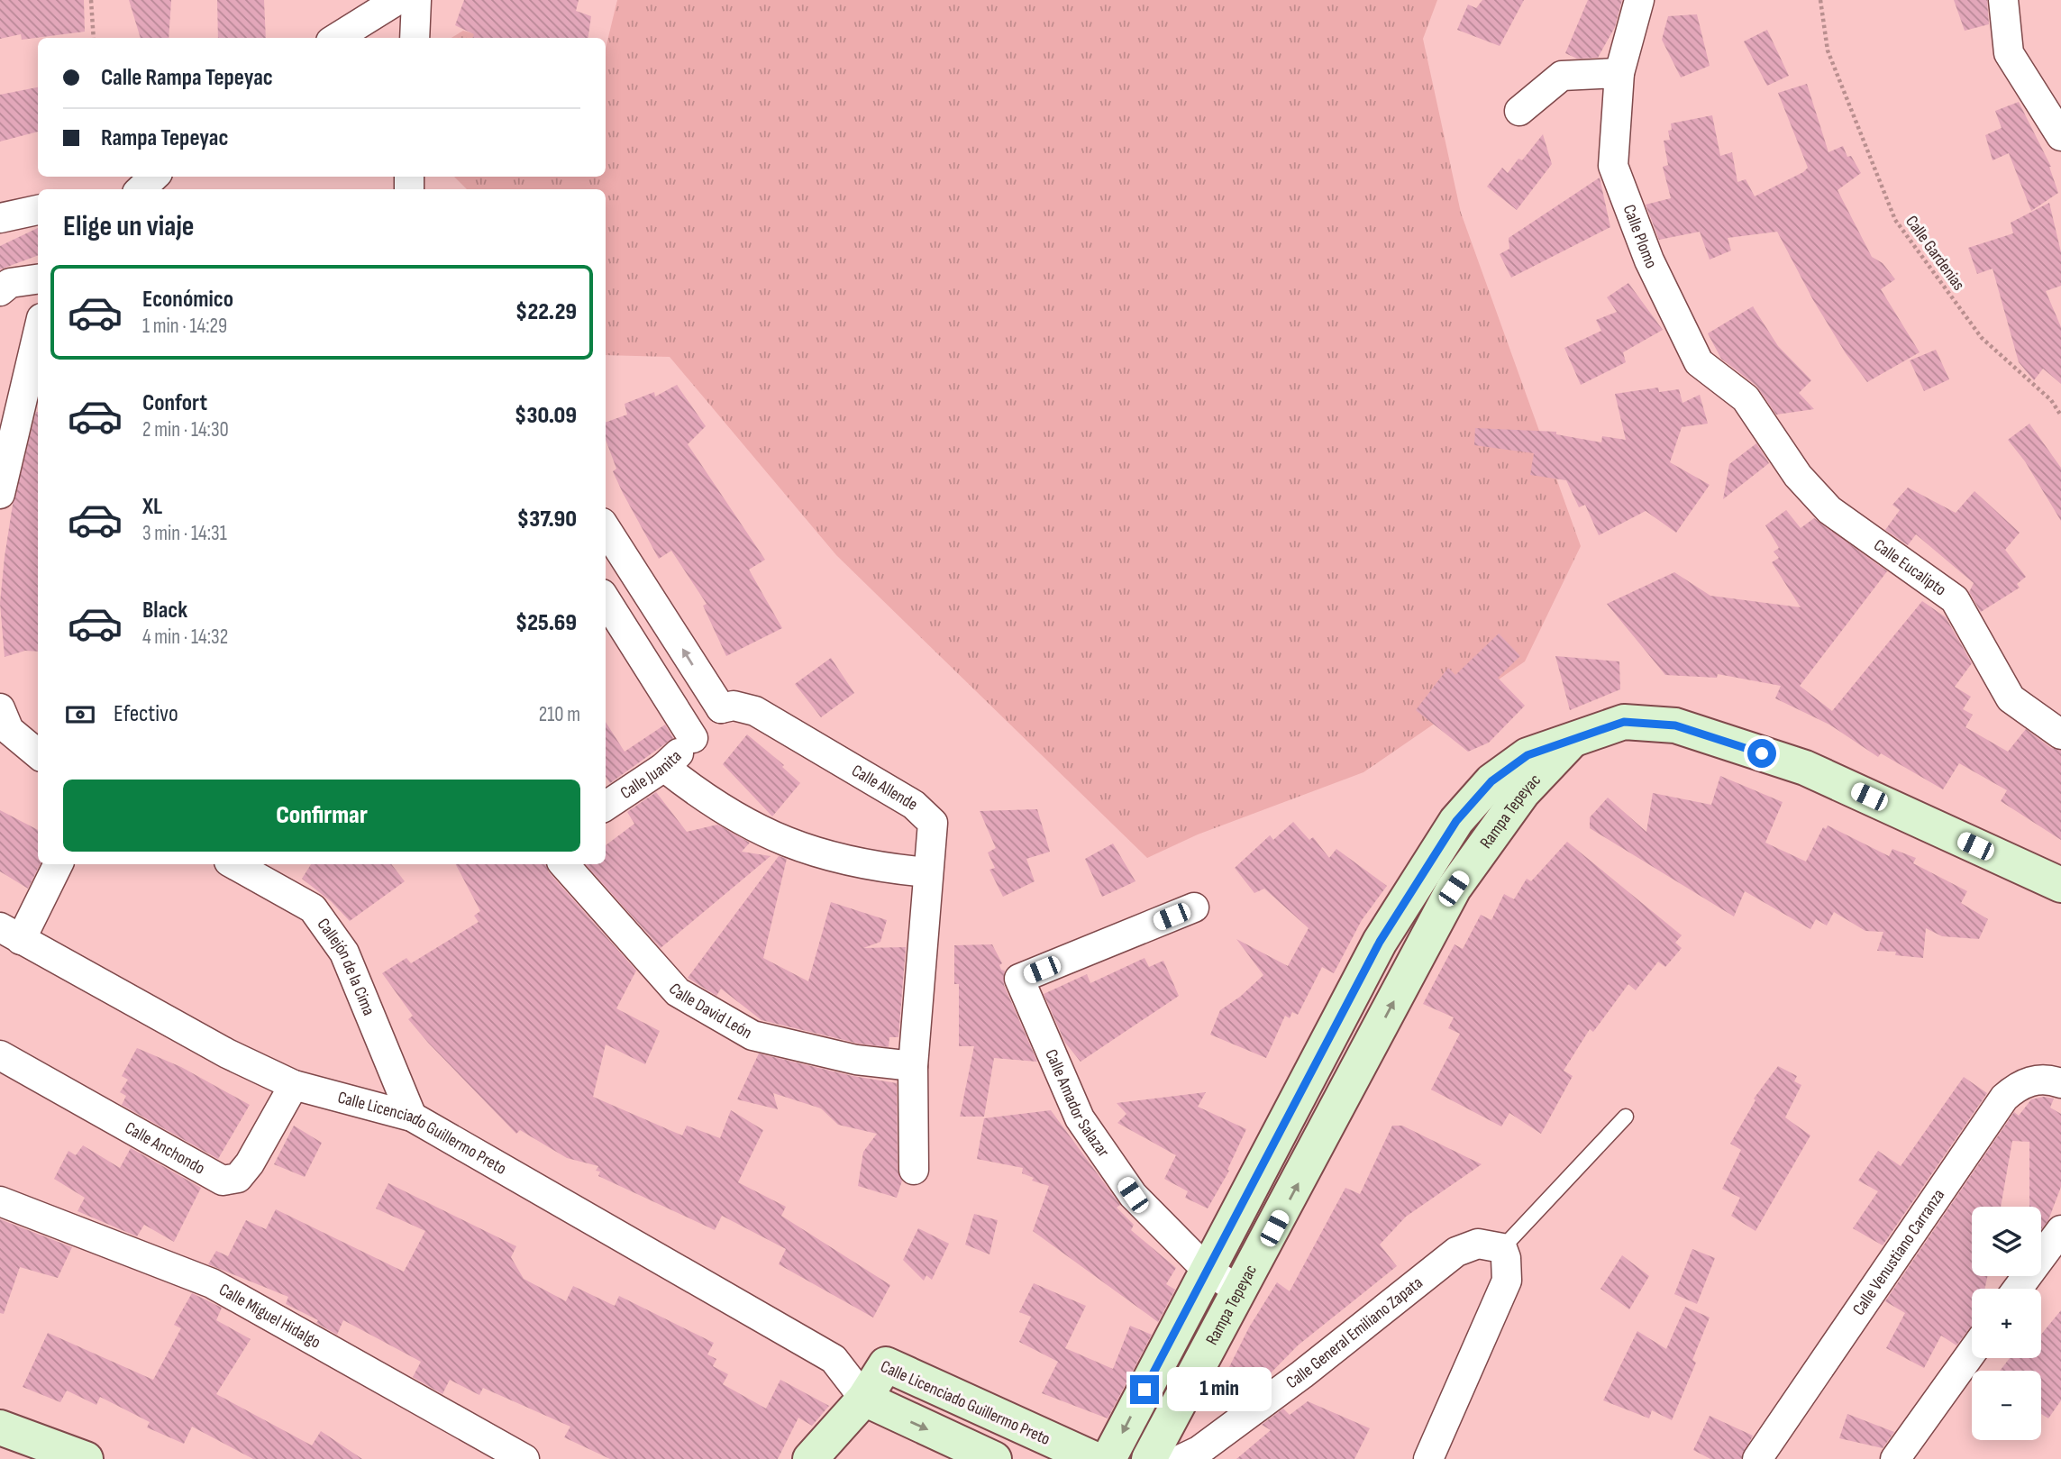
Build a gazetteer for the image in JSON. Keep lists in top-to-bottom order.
{
  "streets": {
    "main road": ["Rampa Tepeyac", "Calle Licenciado Guillermo Preto"],
    "street": [
      "Calle Plomo",
      "Calle Eucalipto",
      "Calle Juanita",
      "Calle Allende",
      "Callejón de la Cima",
      "Calle David León",
      "Calle Amador Salazar",
      "Calle Anchondo",
      "Calle Venustiano Carranza",
      "Calle Miguel Hidalgo",
      "Calle General Emiliano Zapata"
    ],
    "path": ["Calle Gardenias"]
  },
  "crossings": [
    ["Calle Plomo", "Calle Eucalipto"],
    ["Calle Juanita", "Calle Allende"],
    ["Calle Allende", "Calle David León"],
    ["Rampa Tepeyac", "Calle Amador Salazar"],
    ["Callejón de la Cima", "Calle Licenciado Guillermo Preto"],
    ["Calle Licenciado Guillermo Preto", "Calle Anchondo"]
  ],
  "page": {
    "banner": ["Calle Rampa Tepeyac", "Rampa Tepeyac"],
    "heading": "Elige un viaje",
    "list": [
      {
        "name": "Económico",
        "note": "1 min · 14:29",
        "value": "$22.29"
      },
      {
        "name": "Confort",
        "note": "2 min · 14:30",
        "value": "$30.09"
      },
      {
        "name": "XL",
        "note": "3 min · 14:31",
        "value": "$37.90"
      },
      {
        "name": "Black",
        "note": "4 min · 14:32",
        "value": "$25.69"
      }
    ],
    "pay": ["Efectivo", "210 m"],
    "buttons": "Confirmar",
    "map_buttons": ["+", "−"],
    "bubble": "1 min"
  }
}
